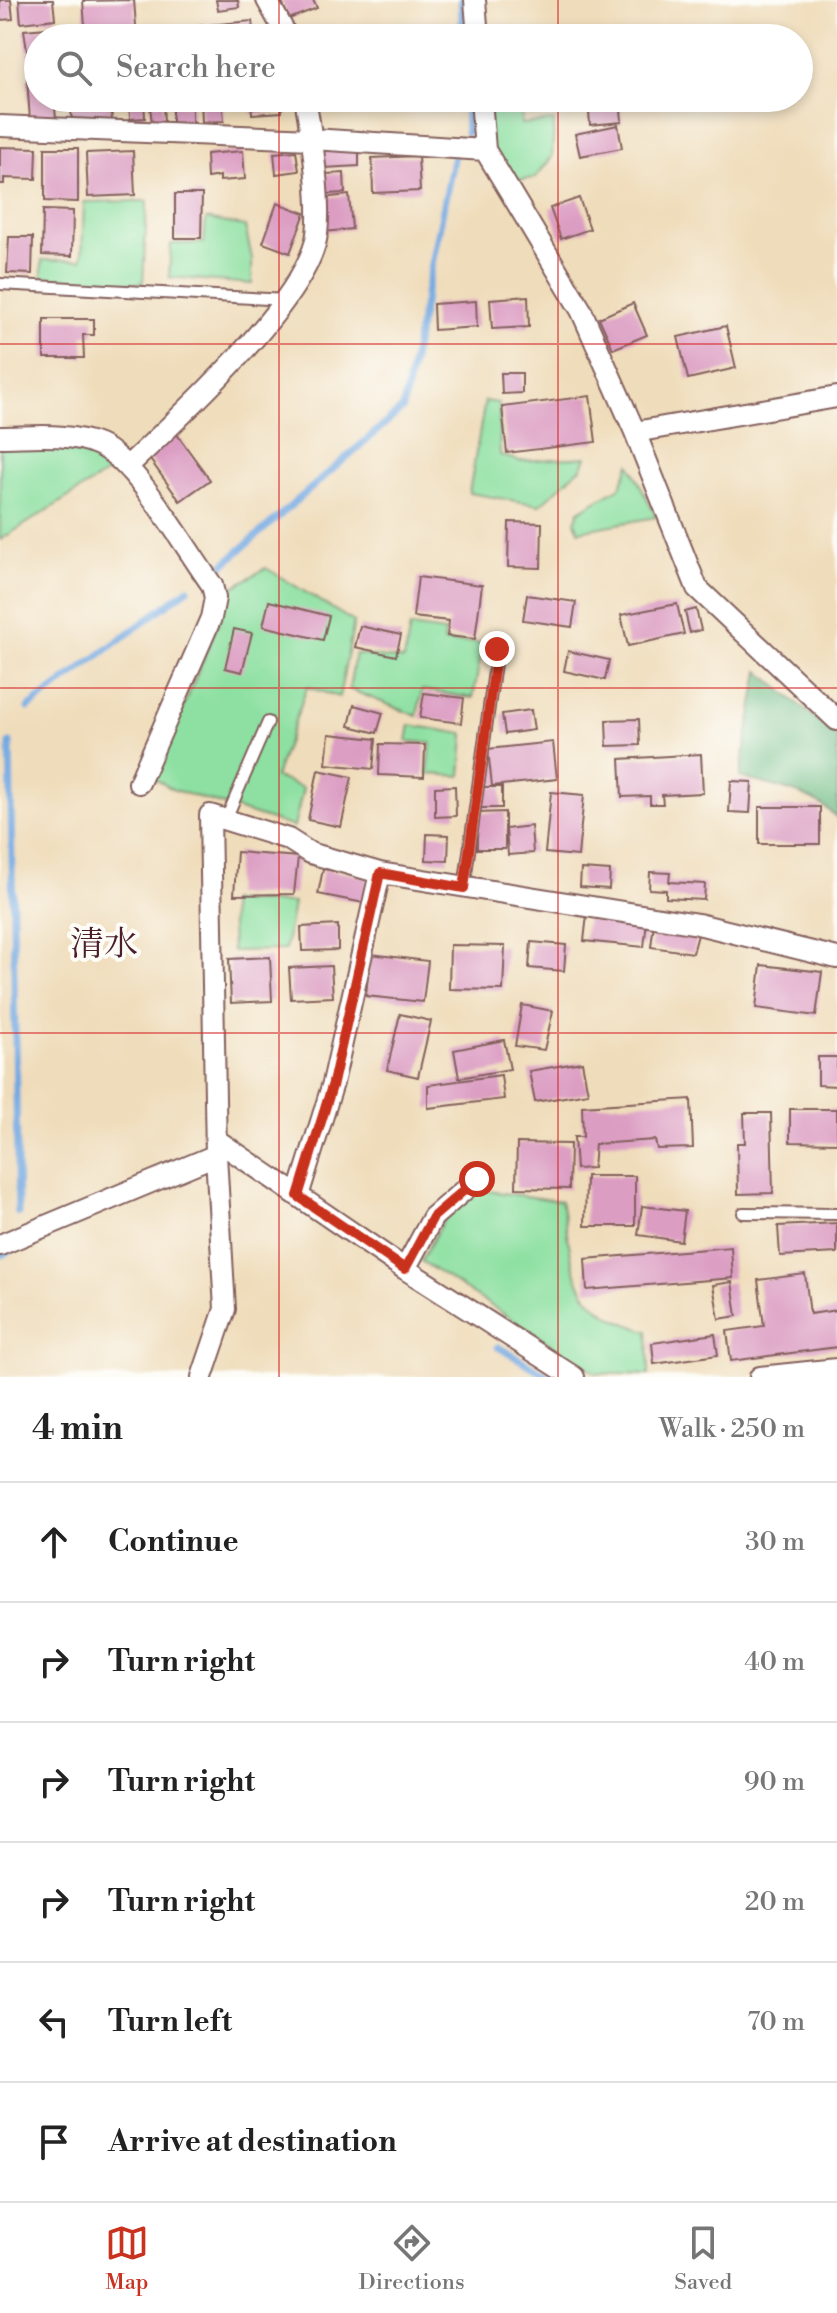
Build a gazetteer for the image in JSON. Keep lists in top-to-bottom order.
{
  "districts": ["清水"],
  "page": {
    "search": "Search here",
    "heading": ["4 min", "Walk · 250 m"],
    "list": [
      ["Continue", "30 m"],
      ["Turn right", "40 m"],
      ["Turn right", "90 m"],
      ["Turn right", "20 m"],
      ["Turn left", "70 m"],
      "Arrive at destination"
    ],
    "nav": ["Map", "Directions", "Saved"]
  }
}
